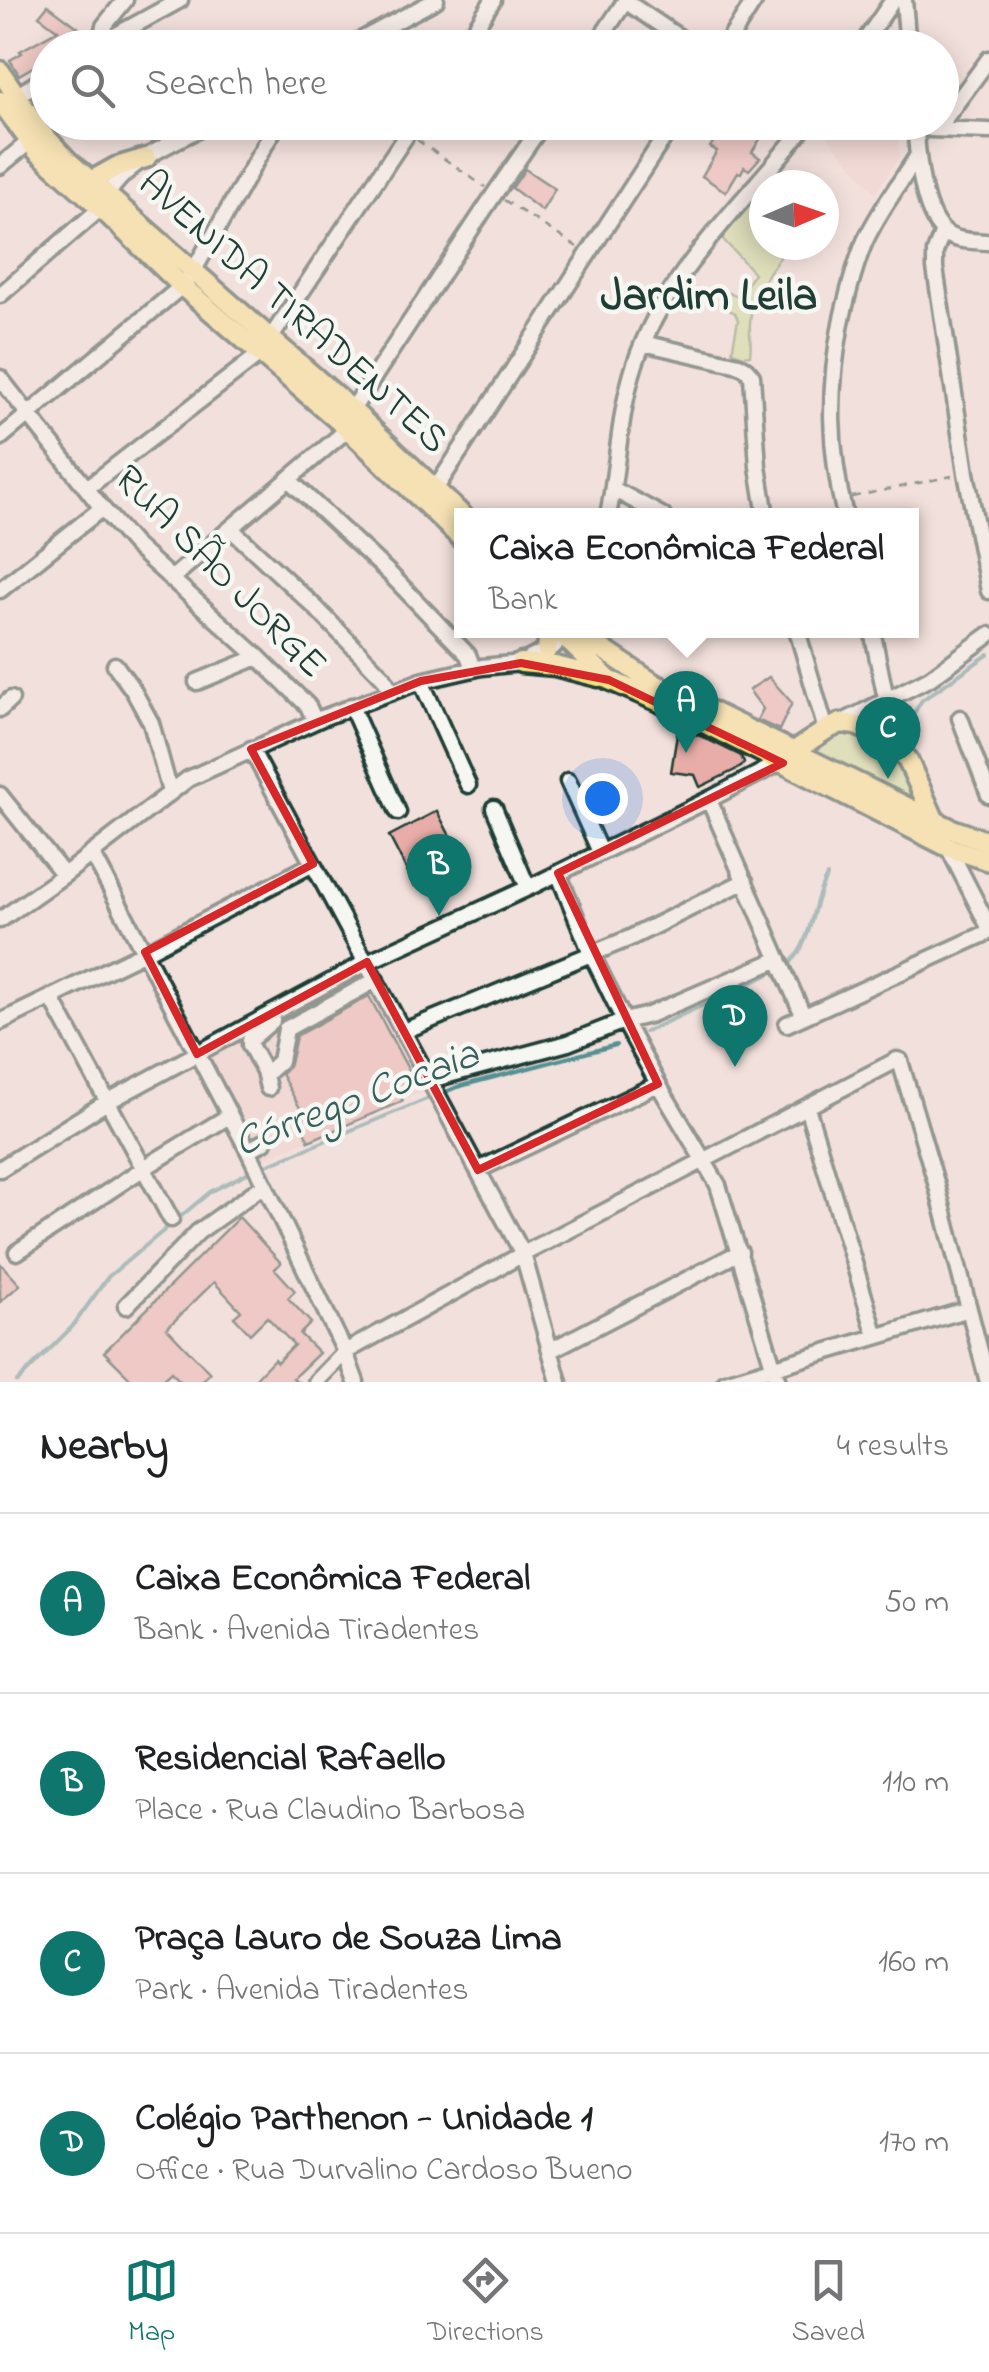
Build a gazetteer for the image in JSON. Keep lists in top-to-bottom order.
{
  "streets": {
    "main road": ["AVENIDA TIRADENTES"],
    "street": ["RUA SÃO JORGE"]
  },
  "districts": ["Jardim Leila"],
  "water": ["Córrego Cocaia"],
  "north": "right",
  "page": {
    "search": "Search here",
    "popup": ["Caixa Econômica Federal", "Bank"],
    "pins": [
      "A",
      "C",
      "B",
      "D"
    ],
    "heading": ["Nearby", "4 results"],
    "list": [
      {
        "mark": "A",
        "name": "Caixa Econômica Federal",
        "note": "Bank · Avenida Tiradentes",
        "value": "50 m"
      },
      {
        "mark": "B",
        "name": "Residencial Rafaello",
        "note": "Place · Rua Claudino Barbosa",
        "value": "110 m"
      },
      {
        "mark": "C",
        "name": "Praça Lauro de Souza Lima",
        "note": "Park · Avenida Tiradentes",
        "value": "160 m"
      },
      {
        "mark": "D",
        "name": "Colégio Parthenon - Unidade 1",
        "note": "Office · Rua Durvalino Cardoso Bueno",
        "value": "170 m"
      }
    ],
    "nav": ["Map", "Directions", "Saved"]
  }
}
